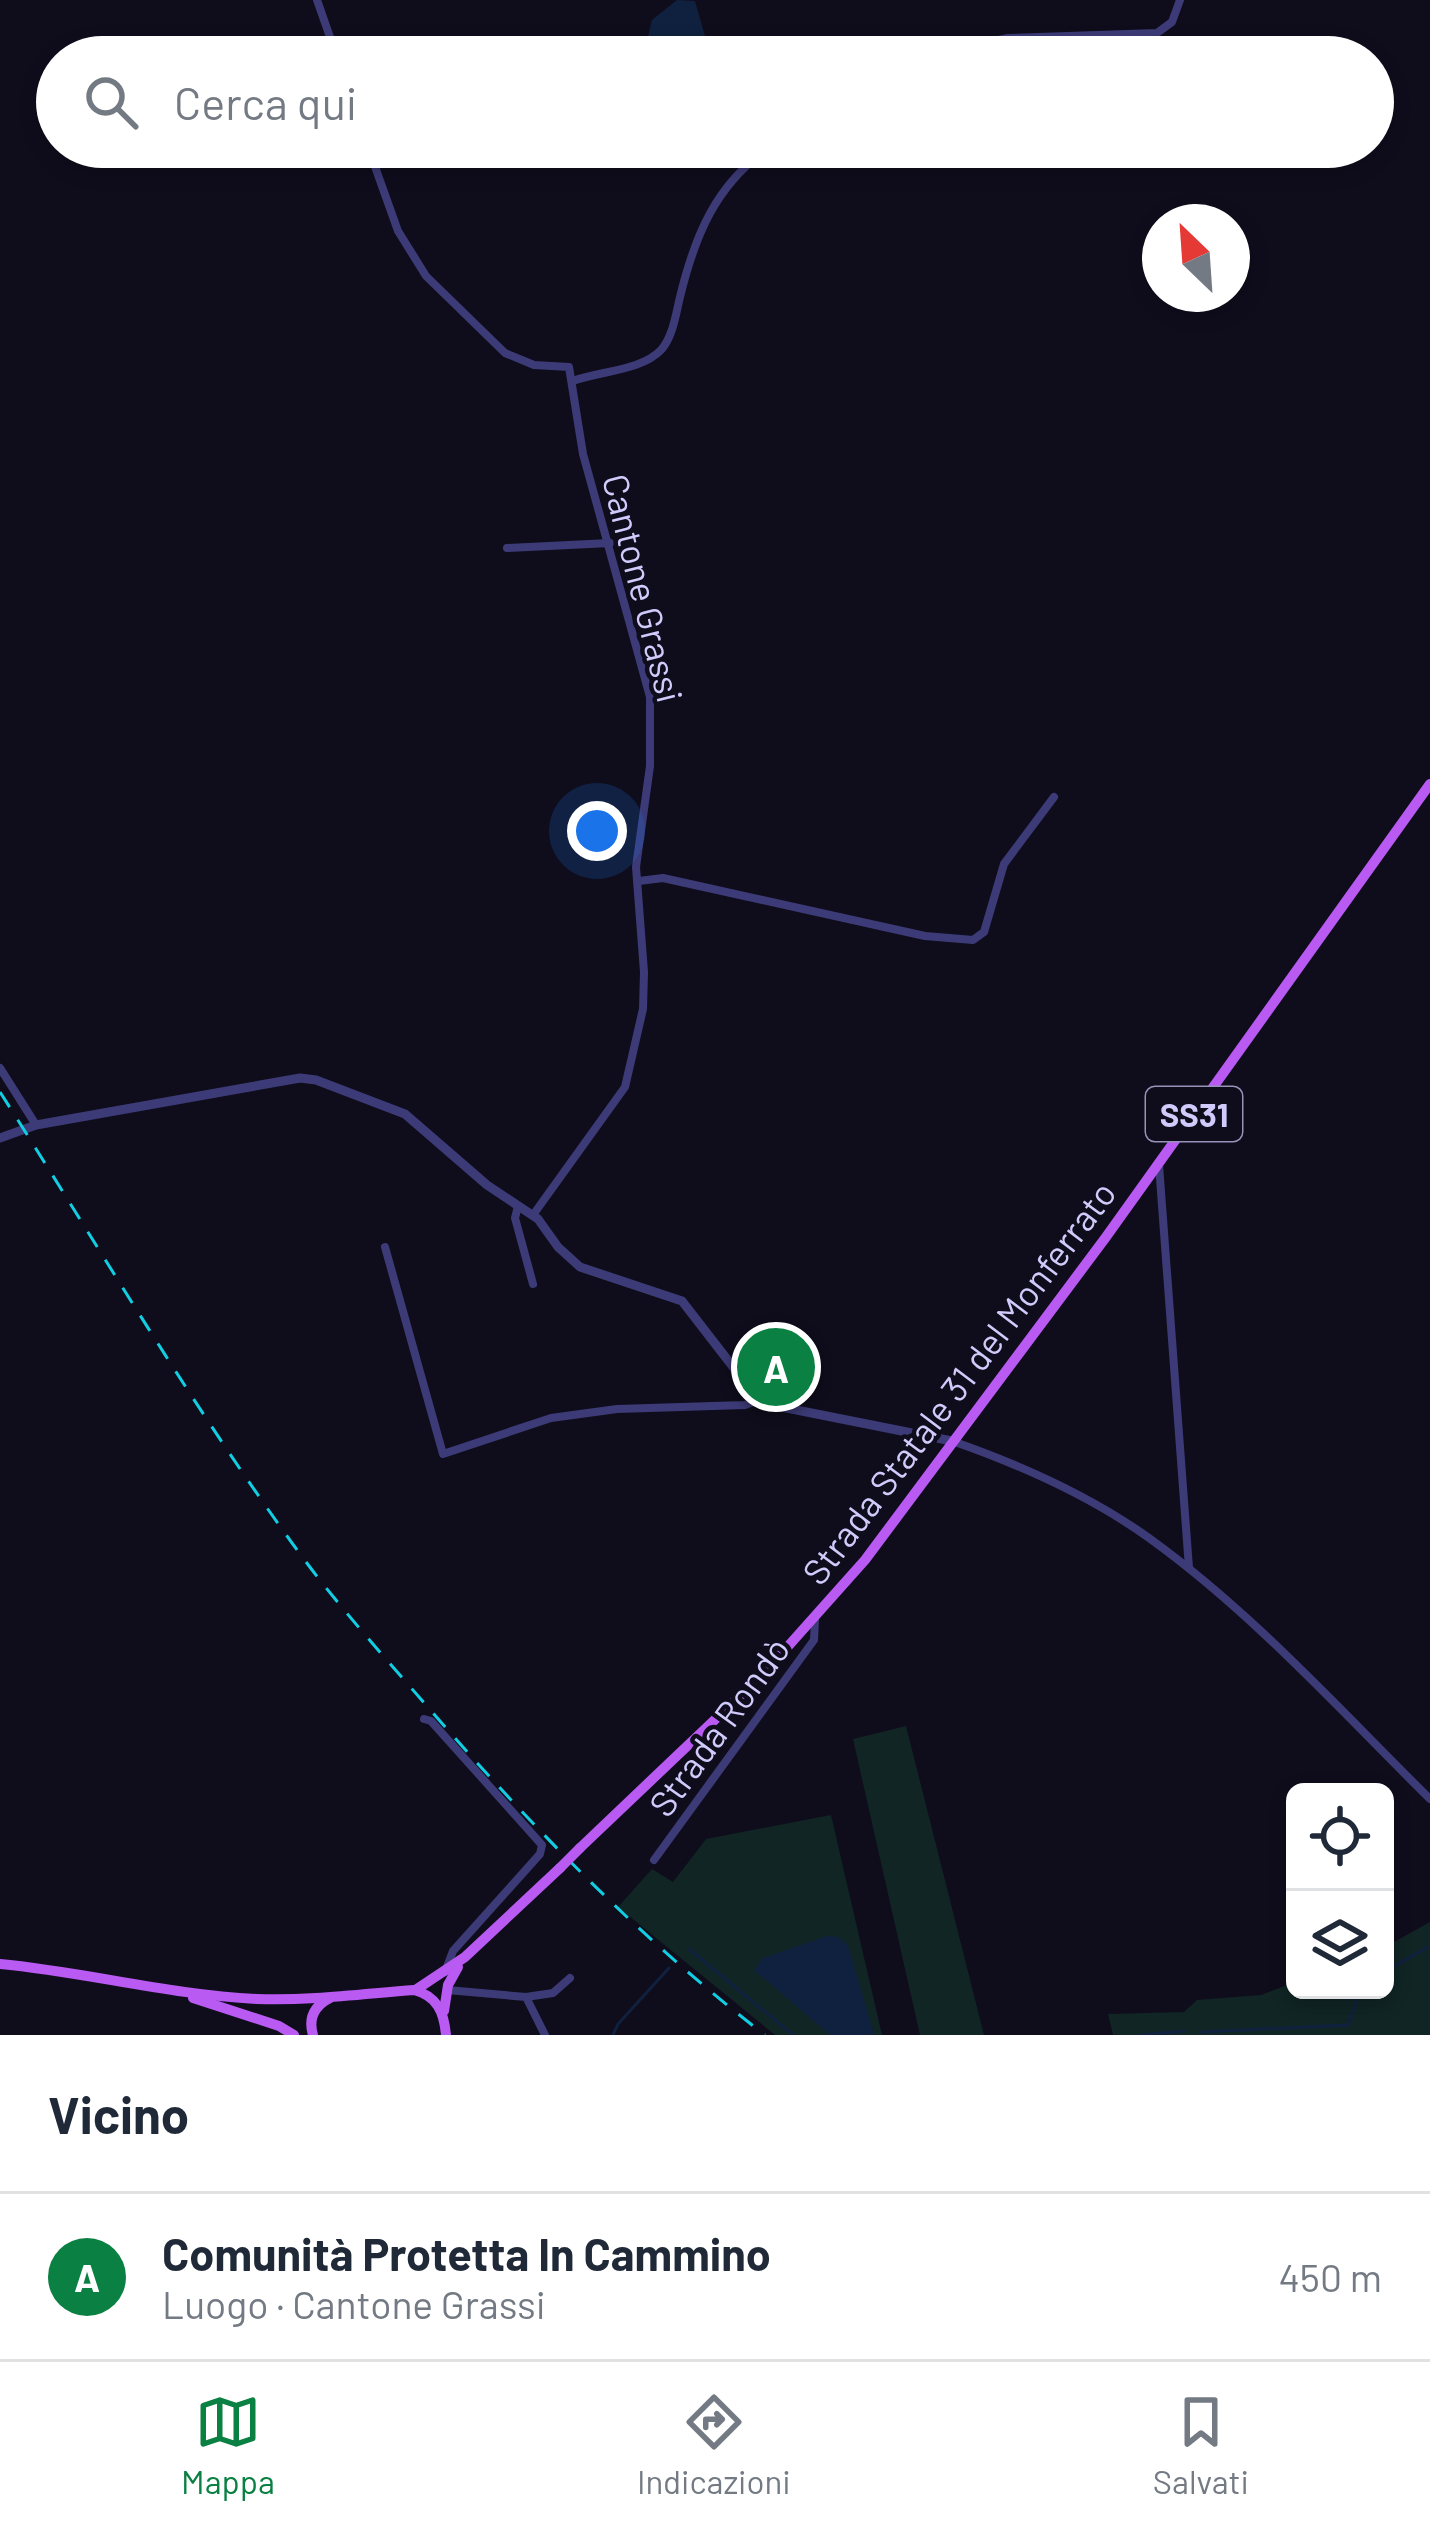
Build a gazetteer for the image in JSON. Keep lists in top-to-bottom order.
{
  "streets": {
    "main road": ["SS31", "Strada Statale 31 del Monferrato"],
    "street": ["Cantone Grassi", "Strada Rondò"]
  },
  "crossings": [
    ["Strada Statale 31 del Monferrato", "Strada Rondò"]
  ],
  "north": "top left",
  "page": {
    "search": "Cerca qui",
    "pins": "A",
    "heading": "Vicino",
    "list": [
      {
        "mark": "A",
        "name": "Comunità Protetta In Cammino",
        "note": "Luogo · Cantone Grassi",
        "value": "450 m"
      }
    ],
    "nav": ["Mappa", "Indicazioni", "Salvati"]
  }
}
